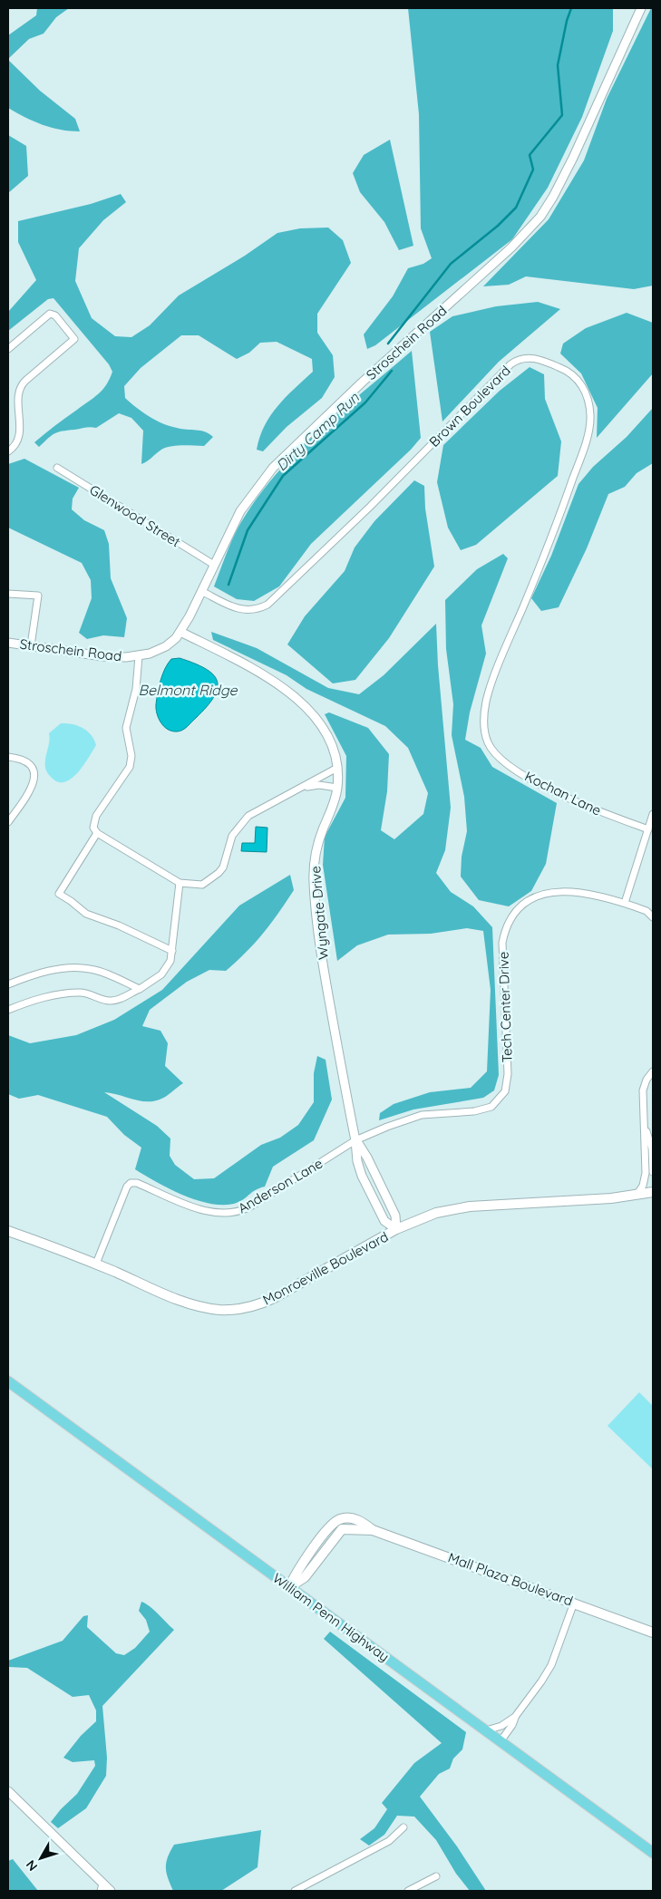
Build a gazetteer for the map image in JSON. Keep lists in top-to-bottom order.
{
  "streets": {
    "highway": ["William Penn Highway"],
    "main road": ["Monroeville Boulevard", "Mall Plaza Boulevard"],
    "street": [
      "Stroschein Road",
      "Brown Boulevard",
      "Glenwood Street",
      "Kochan Lane",
      "Wyngate Drive",
      "Tech Center Drive",
      "Anderson Lane"
    ]
  },
  "crossings": [
    ["Stroschein Road", "Brown Boulevard"],
    ["Stroschein Road", "Glenwood Street"],
    ["Stroschein Road", "Wyngate Drive"],
    ["Brown Boulevard", "Kochan Lane"],
    ["Wyngate Drive", "Tech Center Drive"],
    ["Wyngate Drive", "Anderson Lane"],
    ["Wyngate Drive", "Monroeville Boulevard"],
    ["Tech Center Drive", "Anderson Lane"],
    ["Anderson Lane", "Monroeville Boulevard"],
    ["Mall Plaza Boulevard", "William Penn Highway"]
  ],
  "water": ["Dirty Camp Run", "Belmont Ridge"],
  "north": "bottom left"
}
